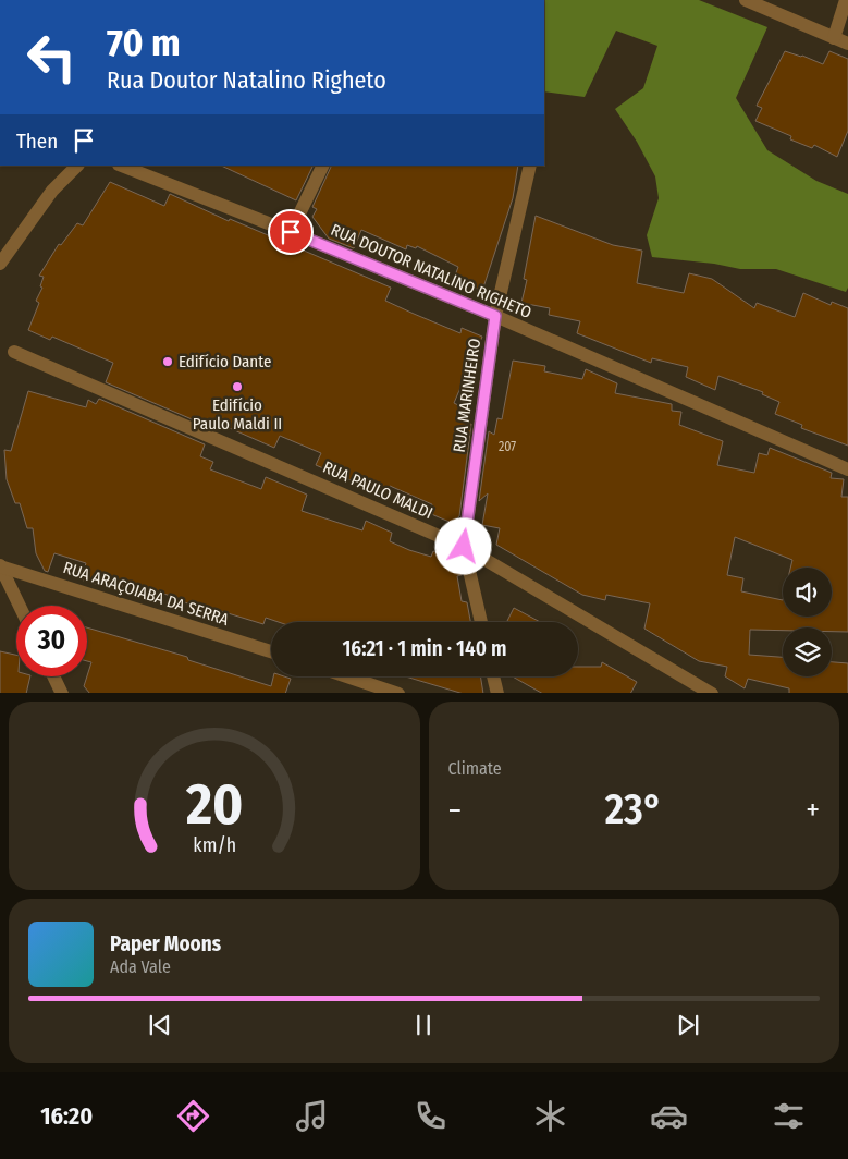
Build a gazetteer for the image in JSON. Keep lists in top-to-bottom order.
{
  "streets": {
    "street": [
      "RUA DOUTOR NATALINO RIGHETO",
      "RUA MARINHEIRO",
      "RUA PAULO MALDI",
      "RUA ARAÇOIABA DA SERRA"
    ]
  },
  "crossings": [
    ["RUA DOUTOR NATALINO RIGHETO", "RUA MARINHEIRO"],
    ["RUA MARINHEIRO", "RUA PAULO MALDI"]
  ],
  "places": ["Edifício Dante", "Edifício Paulo Maldi II"],
  "house_numbers": ["207"],
  "page": {
    "turn": ["70 m", "Rua Doutor Natalino Righeto"],
    "then": "Then",
    "limit": "30",
    "trip": "16:21 · 1 min · 140 m",
    "tile": "Climate",
    "heat": ["−", "23°", "+"],
    "song": ["Paper Moons", "Ada Vale"],
    "tabs": "16:20",
    "gauge": ["20", "km/h"]
  }
}
